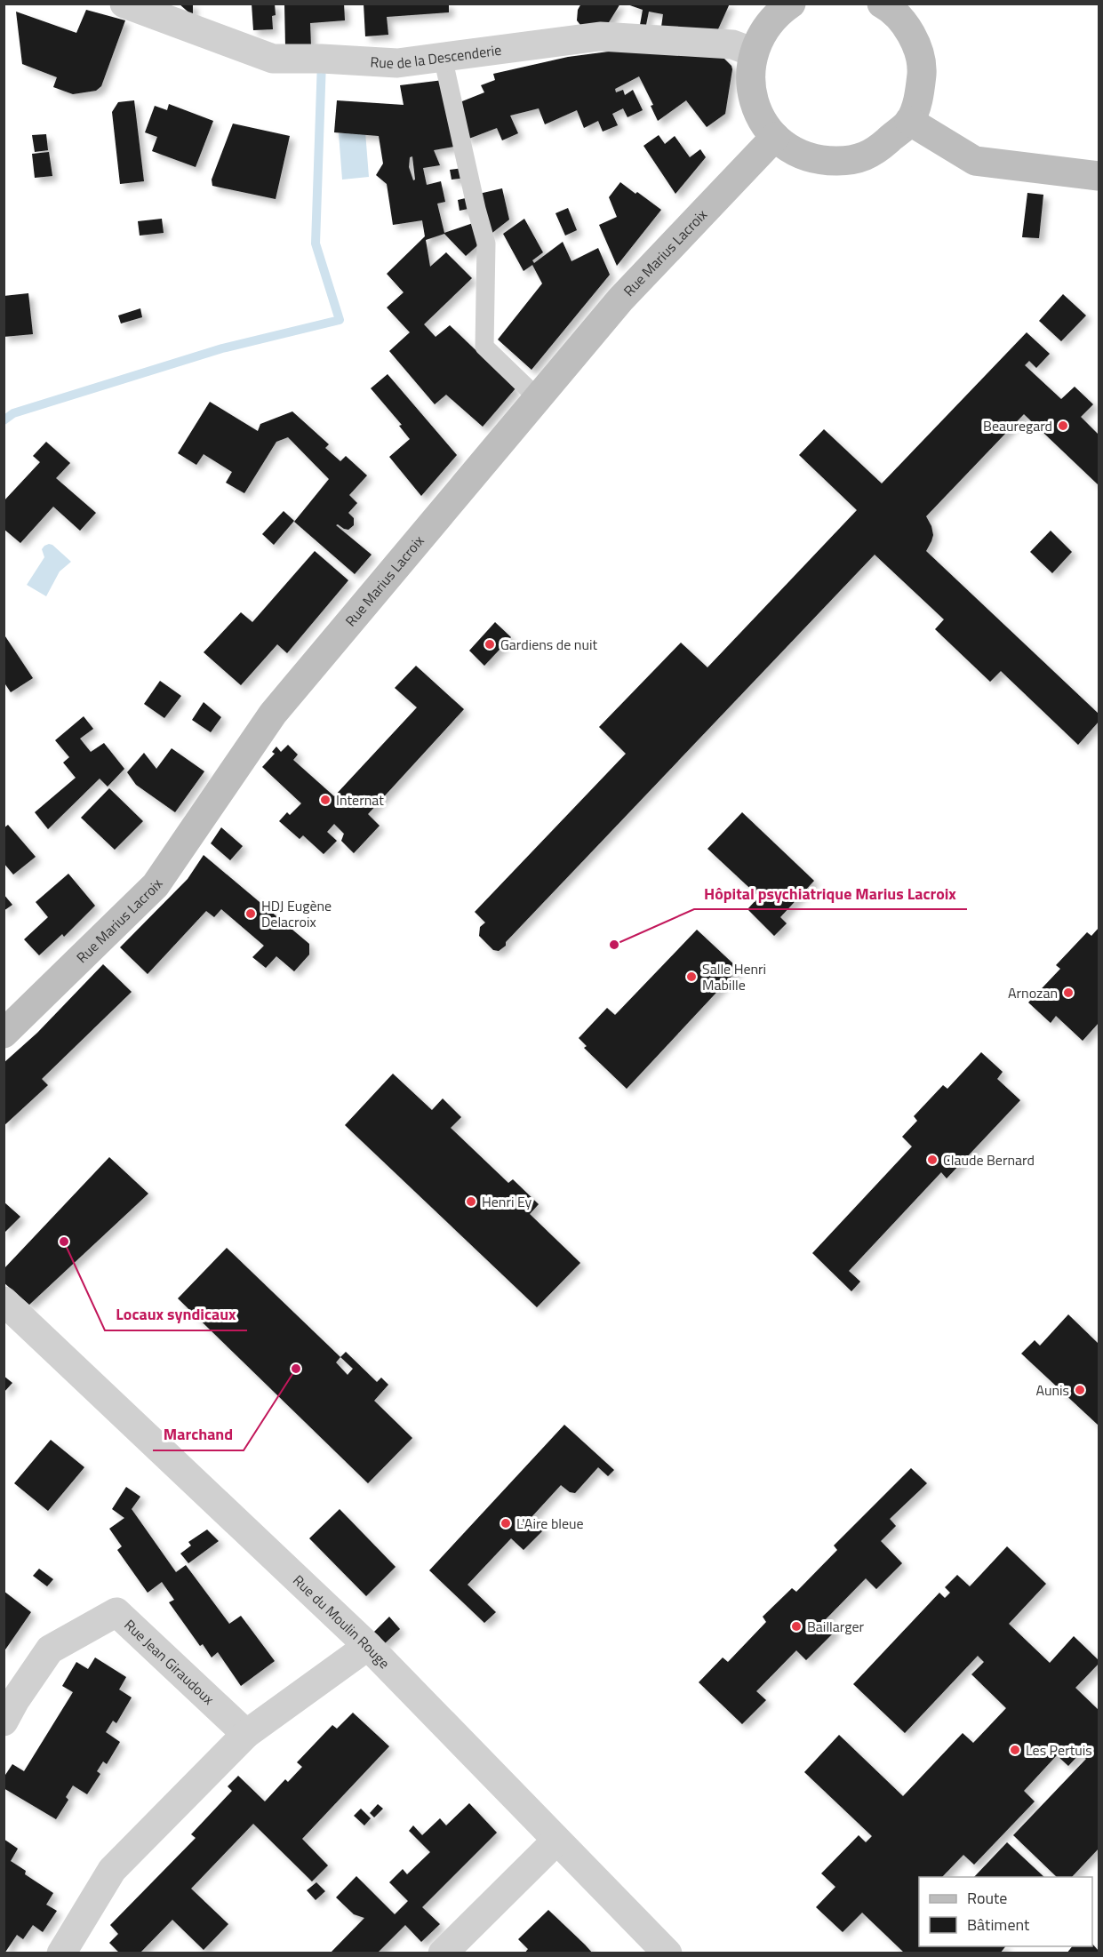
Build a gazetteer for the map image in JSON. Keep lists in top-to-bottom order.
{
  "streets": {
    "main road": ["Rue Marius Lacroix"],
    "street": ["Rue de la Descenderie", "Rue du Moulin Rouge", "Rue Jean Giraudoux"]
  },
  "places": [
    "Beauregard",
    "Gardiens de nuit",
    "Internat",
    "HDJ Eugène Delacroix",
    "Hôpital psychiatrique Marius Lacroix",
    "Salle Henri Mabille",
    "Arnozan",
    "Claude Bernard",
    "Henri Ey",
    "Locaux syndicaux",
    "Marchand",
    "Aunis",
    "L'Aire bleue",
    "Baillarger",
    "Les Pertuis"
  ],
  "legend": ["Route", "Bâtiment"]
}
